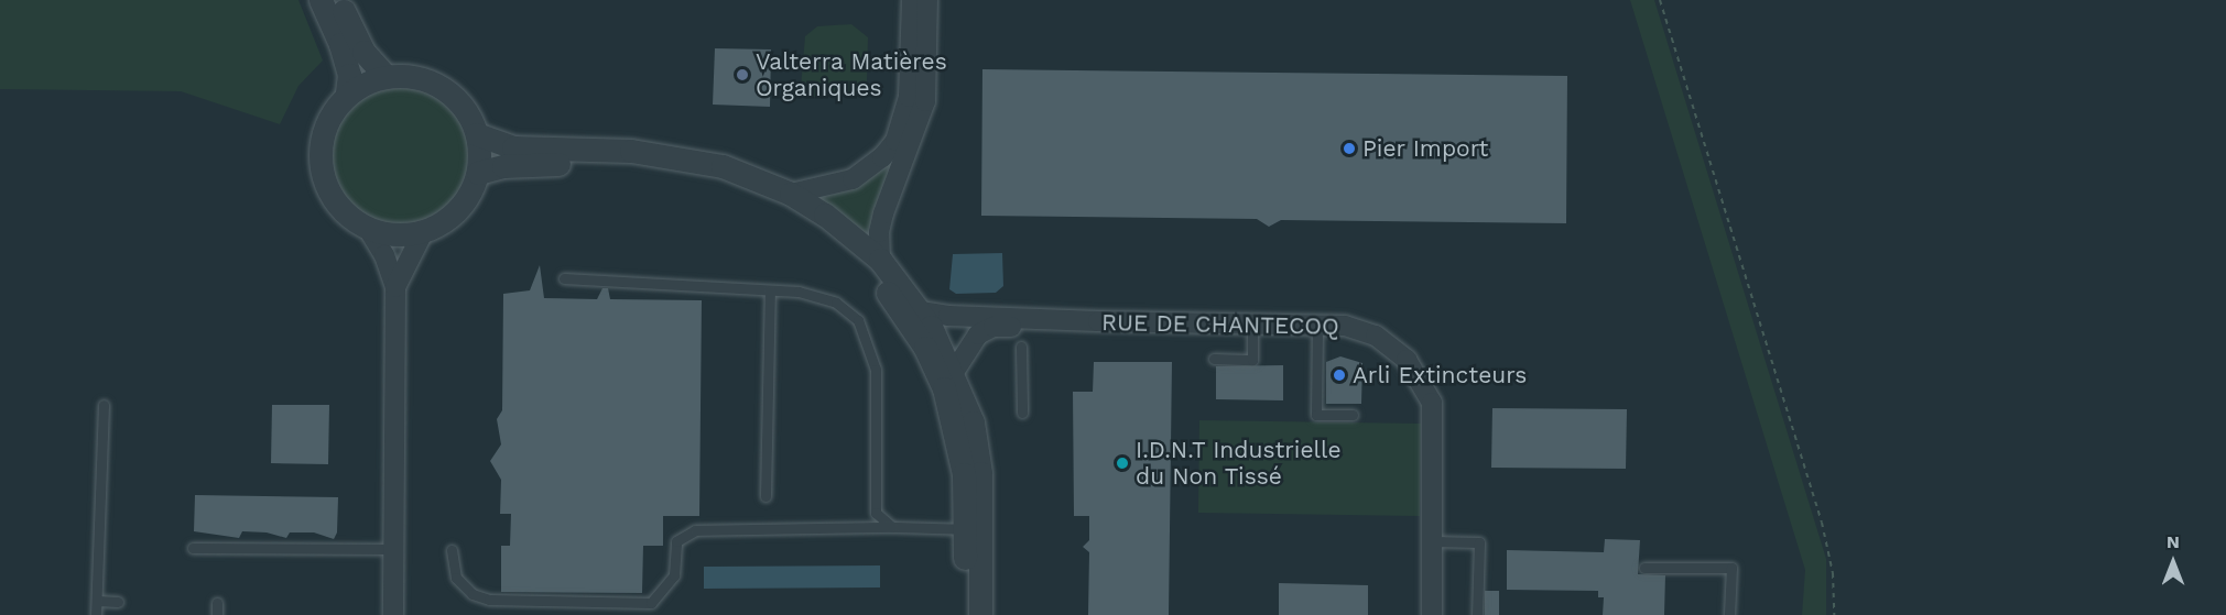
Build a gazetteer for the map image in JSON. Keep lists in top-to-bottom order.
{
  "streets": {
    "street": ["RUE DE CHANTECOQ"]
  },
  "places": [
    "Valterra Matières Organiques",
    "Pier Import",
    "Arli Extincteurs",
    "I.D.N.T Industrielle du Non Tissé"
  ],
  "north": "top"
}
